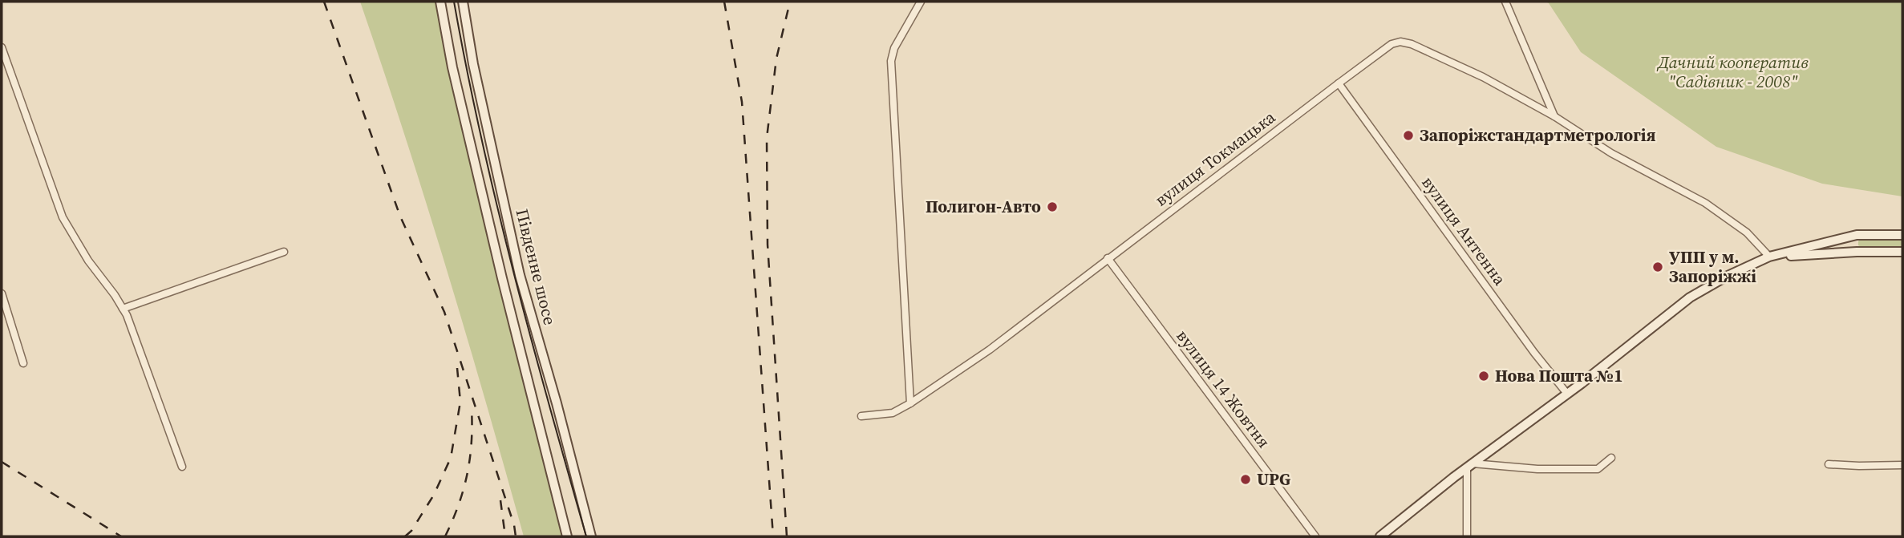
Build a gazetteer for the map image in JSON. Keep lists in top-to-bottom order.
{
  "streets": {
    "main road": ["Південне шосе"],
    "street": ["вулиця Токмацька", "вулиця Антенна", "вулиця 14 Жовтня"]
  },
  "crossings": [
    ["вулиця Токмацька", "вулиця Антенна"],
    ["вулиця Токмацька", "вулиця 14 Жовтня"]
  ],
  "parks": ["Дачний кооператив \"Садівник - 2008\""],
  "places": [
    "Запоріжстандартметрологія",
    "Полигон-Авто",
    "УПП у м. Запоріжжі",
    "Нова Пошта №1",
    "UPG"
  ]
}
